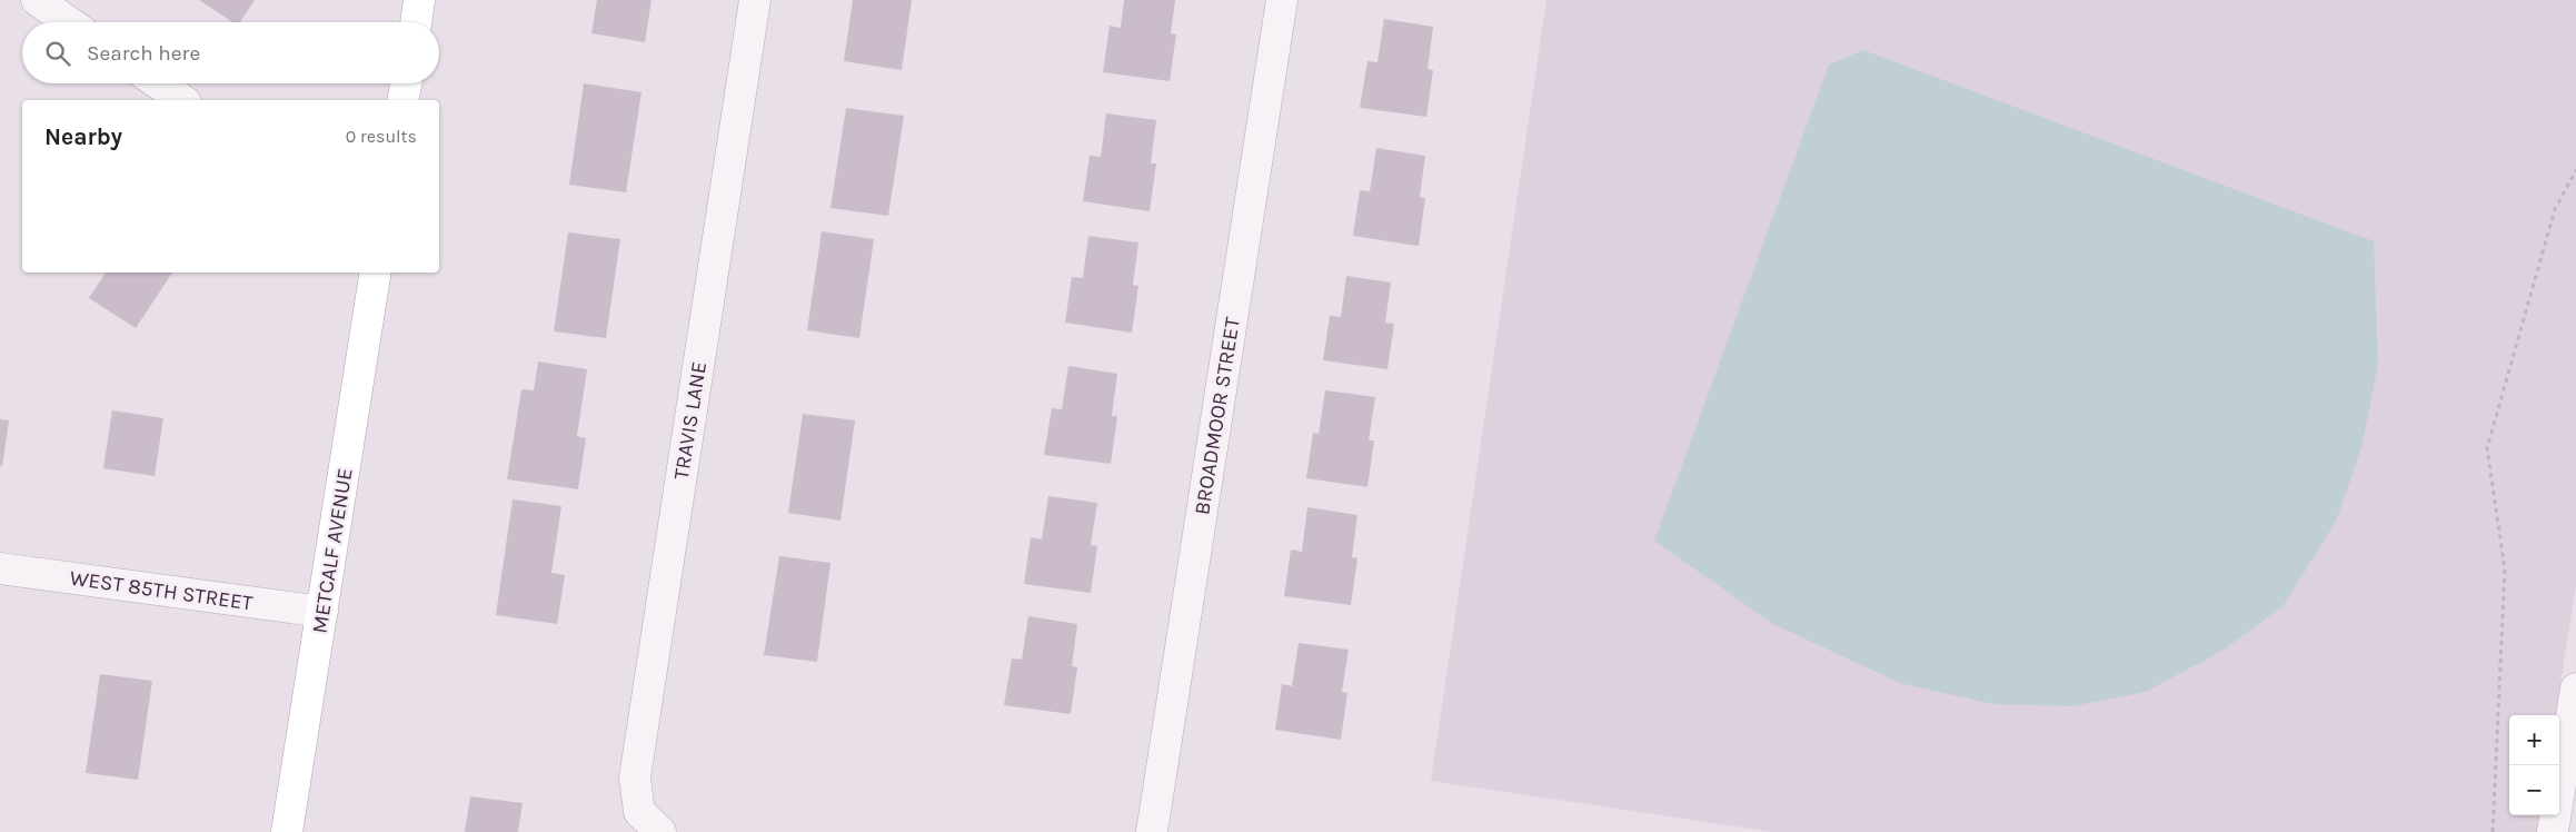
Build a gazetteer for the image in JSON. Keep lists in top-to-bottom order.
{
  "streets": {
    "main road": ["METCALF AVENUE"],
    "street": ["BROADMOOR STREET", "TRAVIS LANE", "WEST 85TH STREET"]
  },
  "crossings": [
    ["METCALF AVENUE", "WEST 85TH STREET"]
  ],
  "page": {
    "search": "Search here",
    "heading": ["Nearby", "0 results"],
    "map_buttons": ["+", "−"]
  }
}
